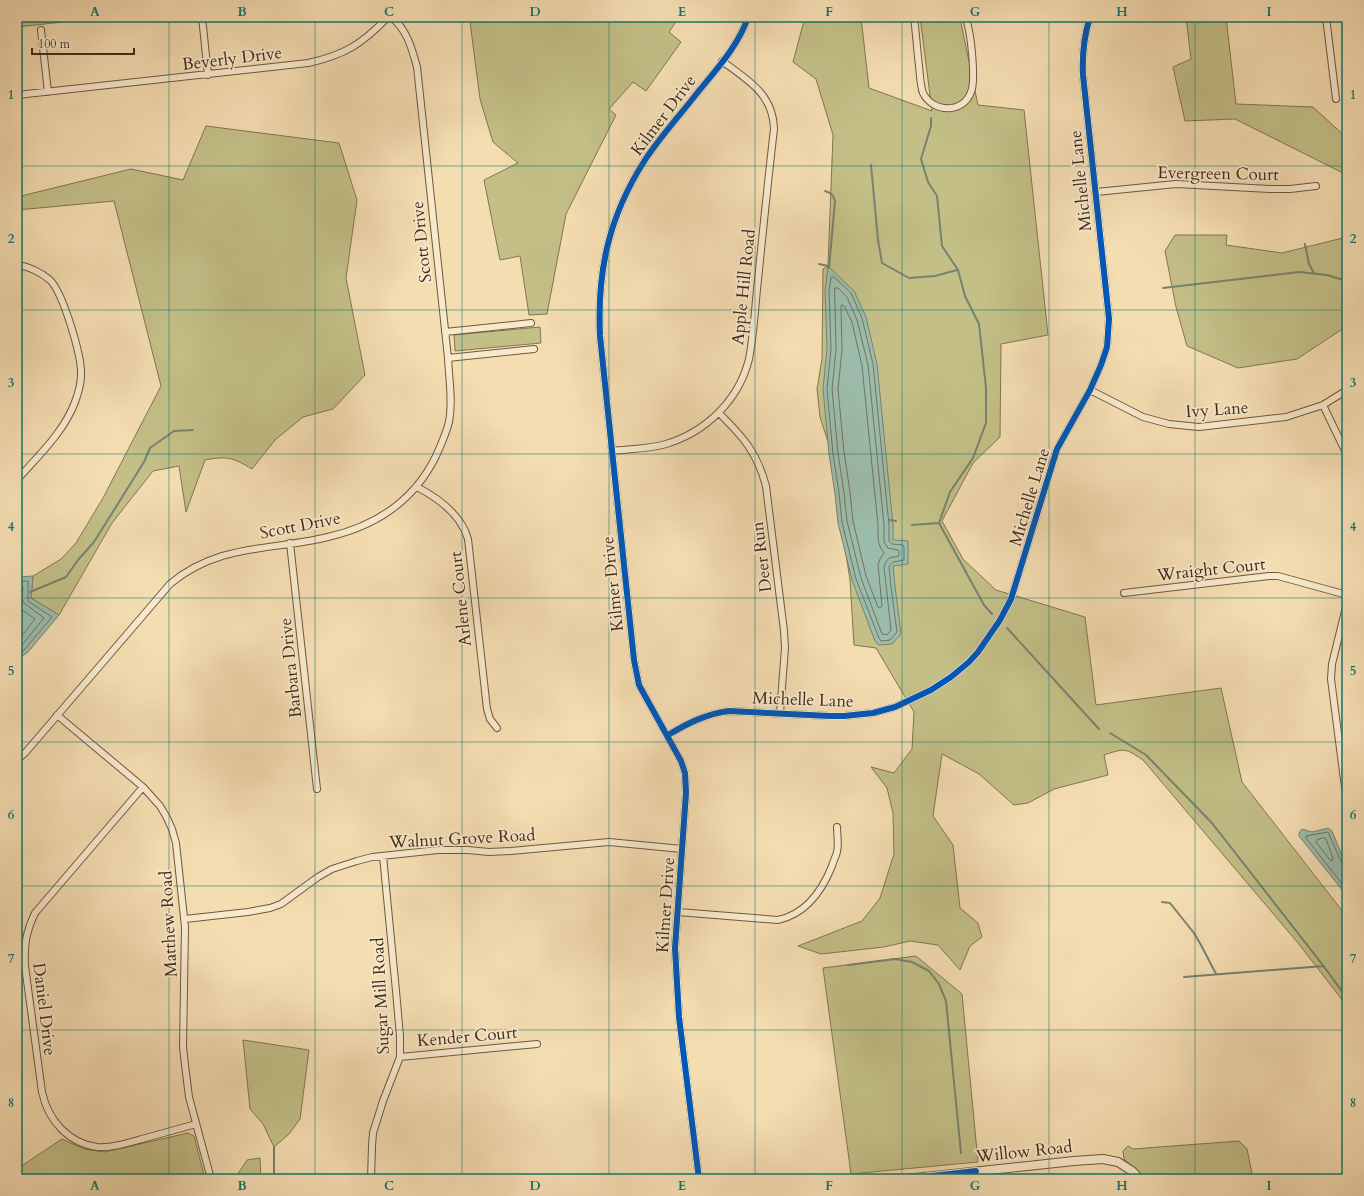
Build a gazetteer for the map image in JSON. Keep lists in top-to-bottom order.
{
  "streets": {
    "street": [
      "Beverly Drive",
      "Kilmer Drive",
      "Evergreen Court",
      "Michelle Lane",
      "Scott Drive",
      "Apple Hill Road",
      "Ivy Lane",
      "Deer Run",
      "Wraight Court",
      "Arlene Court",
      "Barbara Drive",
      "Walnut Grove Road",
      "Matthew Road",
      "Sugar Mill Road",
      "Daniel Drive",
      "Kender Court",
      "Willow Road"
    ]
  },
  "crossings": [
    ["Kilmer Drive", "Michelle Lane"],
    ["Kilmer Drive", "Apple Hill Road"],
    ["Kilmer Drive", "Walnut Grove Road"],
    ["Evergreen Court", "Michelle Lane"],
    ["Michelle Lane", "Ivy Lane"],
    ["Michelle Lane", "Deer Run"],
    ["Scott Drive", "Arlene Court"],
    ["Scott Drive", "Barbara Drive"],
    ["Scott Drive", "Matthew Road"],
    ["Apple Hill Road", "Deer Run"],
    ["Walnut Grove Road", "Matthew Road"],
    ["Walnut Grove Road", "Sugar Mill Road"],
    ["Matthew Road", "Daniel Drive"],
    ["Sugar Mill Road", "Kender Court"]
  ],
  "scale_bar": "100 m",
  "grid": {
    "columns": [
      "A",
      "B",
      "C",
      "D",
      "E",
      "F",
      "G",
      "H",
      "I"
    ],
    "rows": [
      "1",
      "2",
      "3",
      "4",
      "5",
      "6",
      "7",
      "8"
    ]
  }
}
